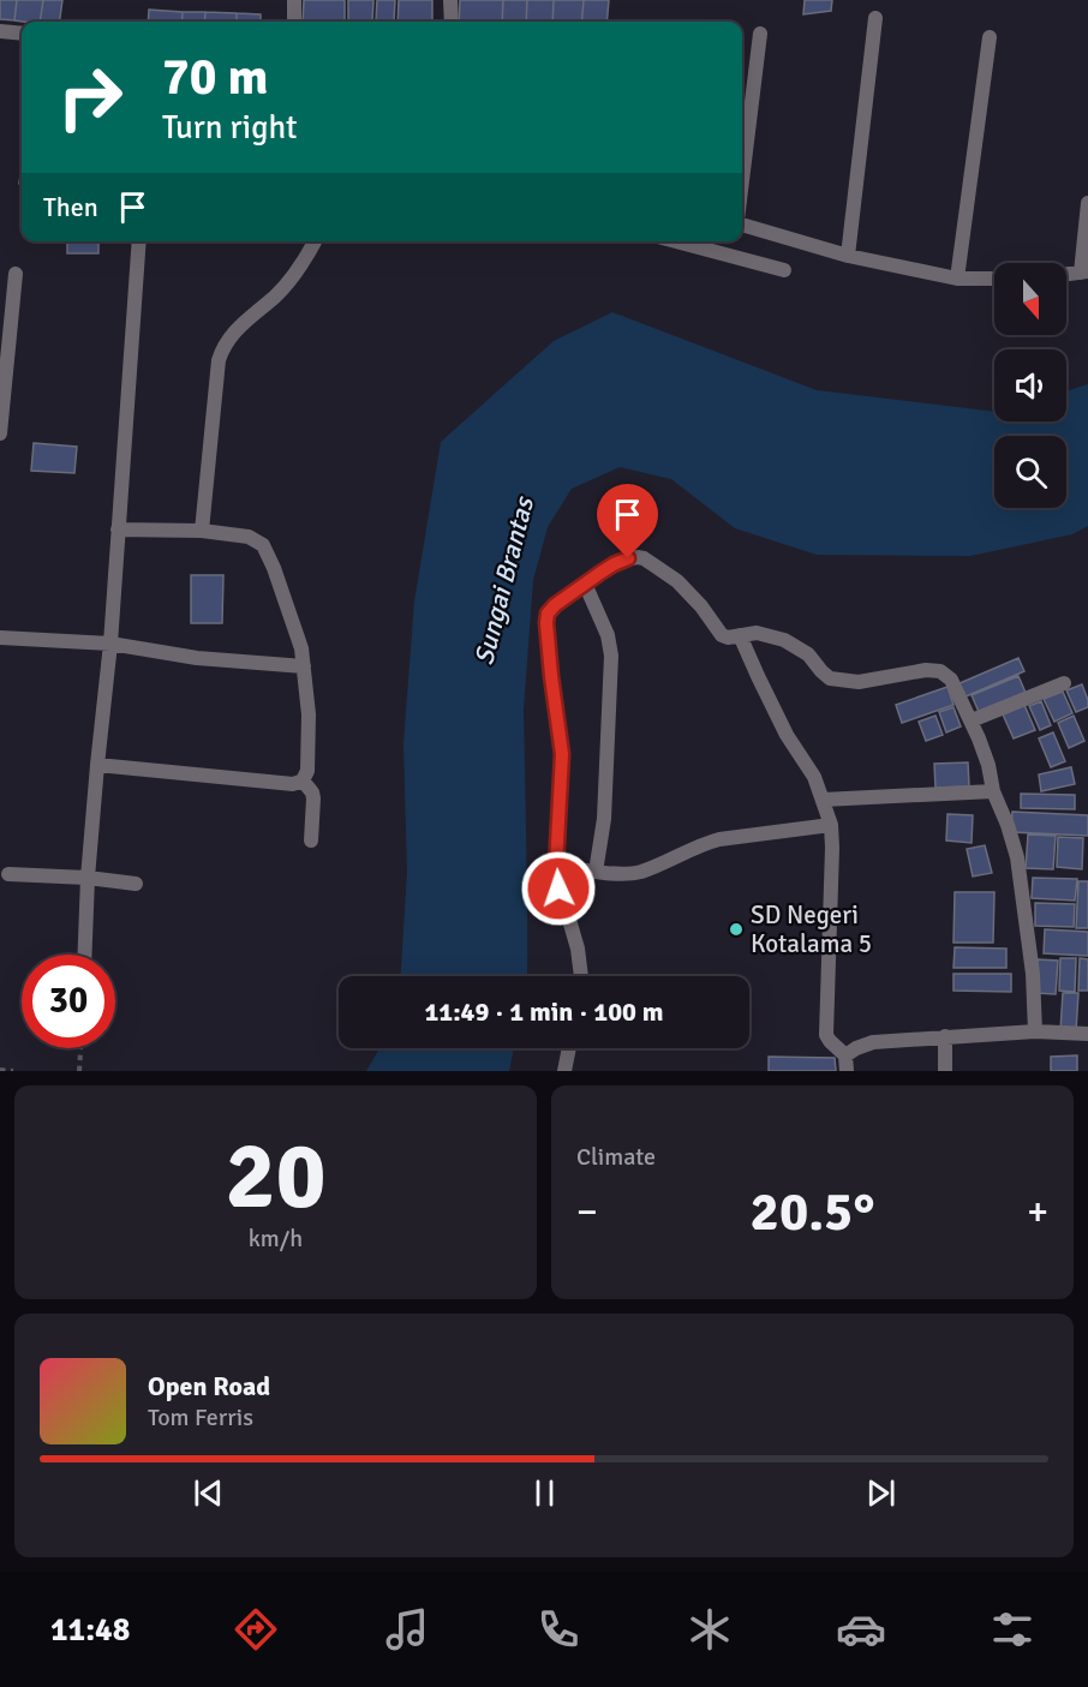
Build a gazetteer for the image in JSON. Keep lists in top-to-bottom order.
{
  "water": ["Sungai Brantas"],
  "places": ["SD Negeri Kotalama 5"],
  "north": "bottom",
  "page": {
    "turn": ["70 m", "Turn right"],
    "then": "Then",
    "limit": "30",
    "trip": "11:49 · 1 min · 100 m",
    "tile": [
      ["20", "km/h"],
      "Climate"
    ],
    "heat": ["−", "20.5°", "+"],
    "song": ["Open Road", "Tom Ferris"],
    "tabs": "11:48"
  }
}
